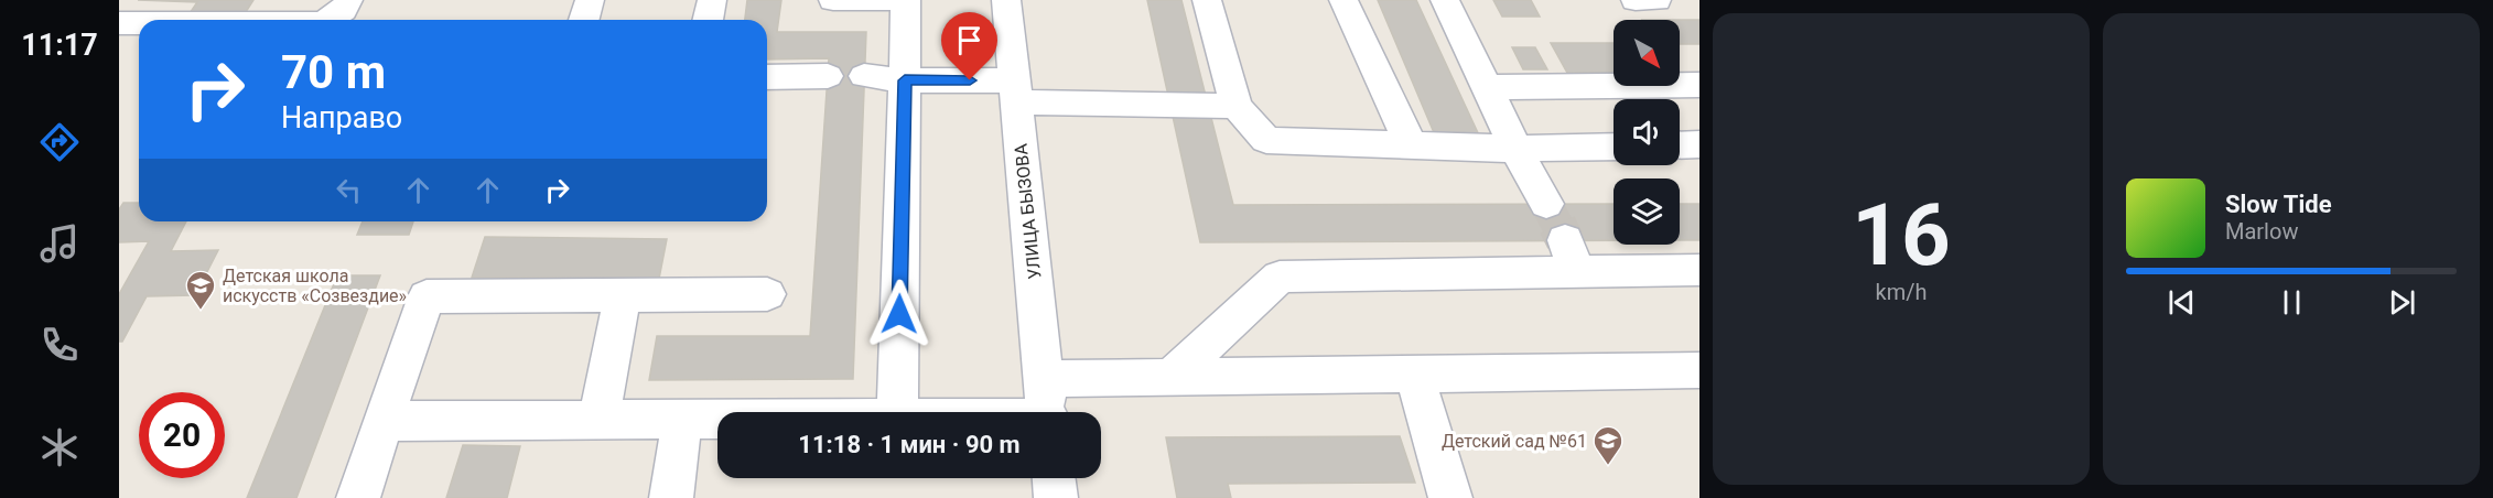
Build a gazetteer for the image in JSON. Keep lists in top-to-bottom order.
{
  "streets": {
    "street": ["УЛИЦА БЫЗОВА"]
  },
  "places": {
    "school or university": ["Детская школа искусств «Созвездие»", "Детский сад №61"]
  },
  "north": "bottom right",
  "page": {
    "tabs": "11:17",
    "tile": ["16", "km/h"],
    "turn": ["70 m", "Направо"],
    "song": ["Slow Tide", "Marlow"],
    "limit": "20",
    "trip": "11:18 · 1 мин · 90 m"
  }
}
